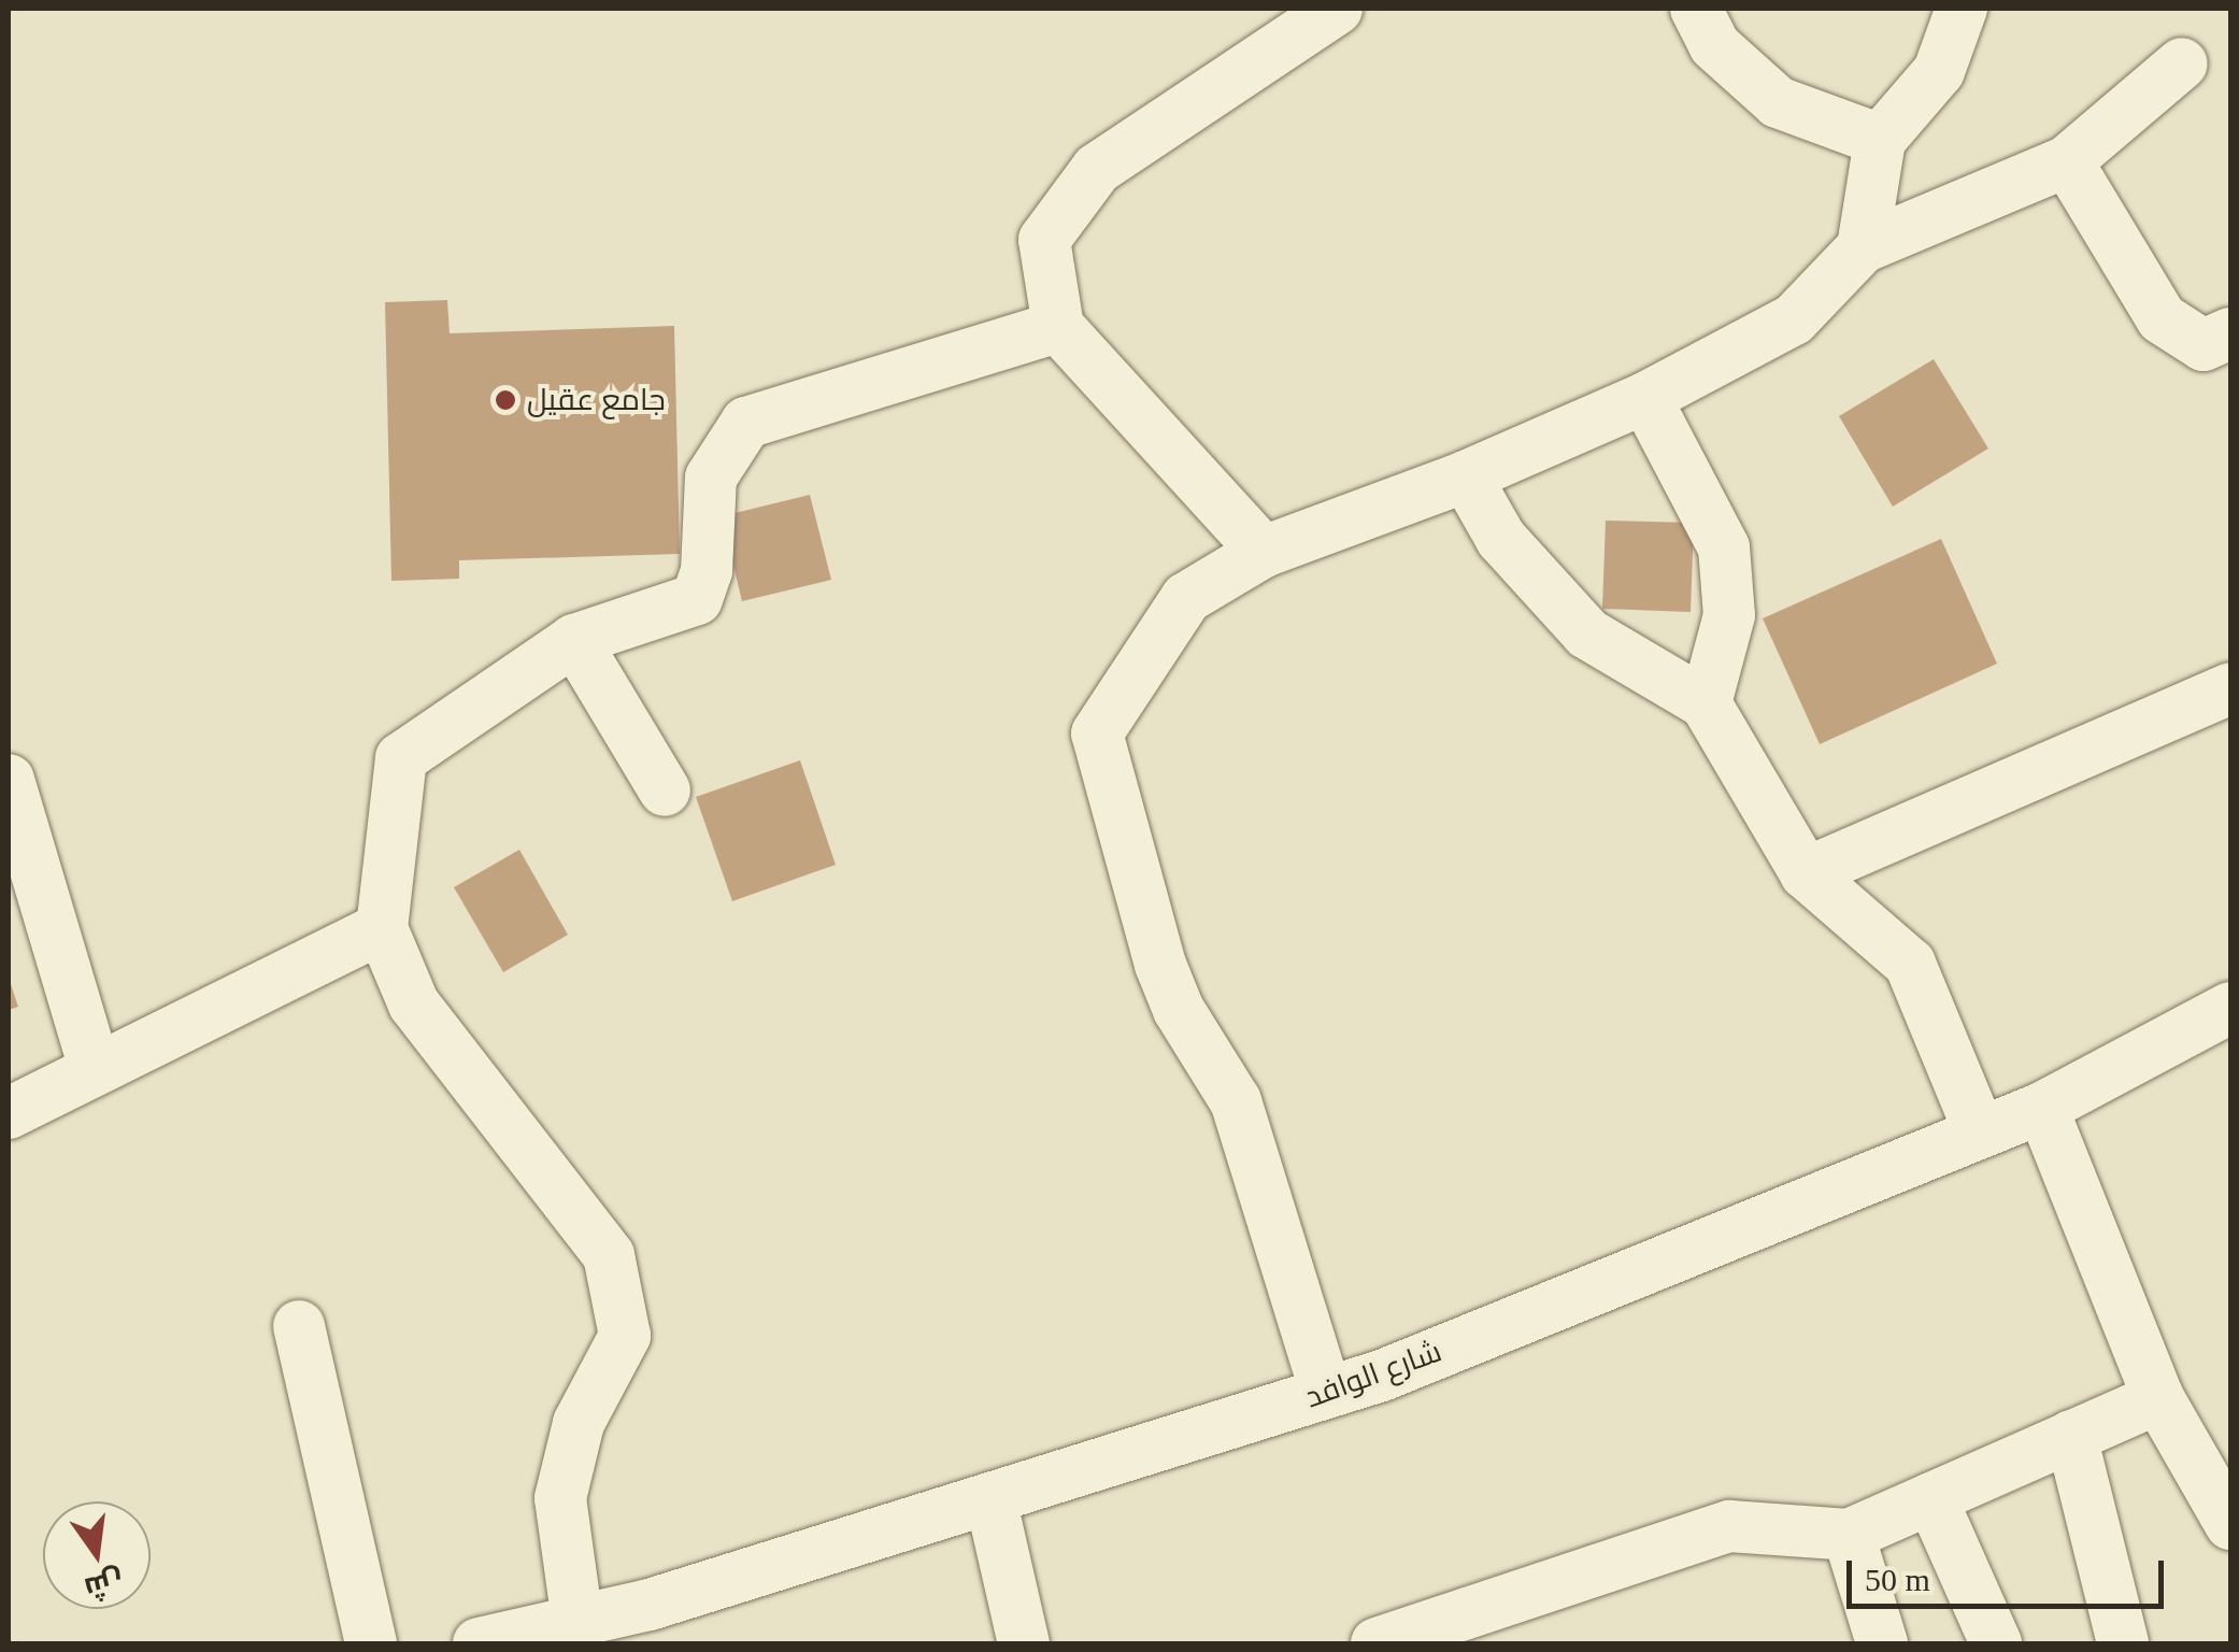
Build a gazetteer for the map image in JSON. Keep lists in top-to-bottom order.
{
  "streets": {
    "street": ["شارع الوافد"]
  },
  "places": ["جامع عقيل"],
  "scale_bar": "50 m",
  "north": "bottom"
}
